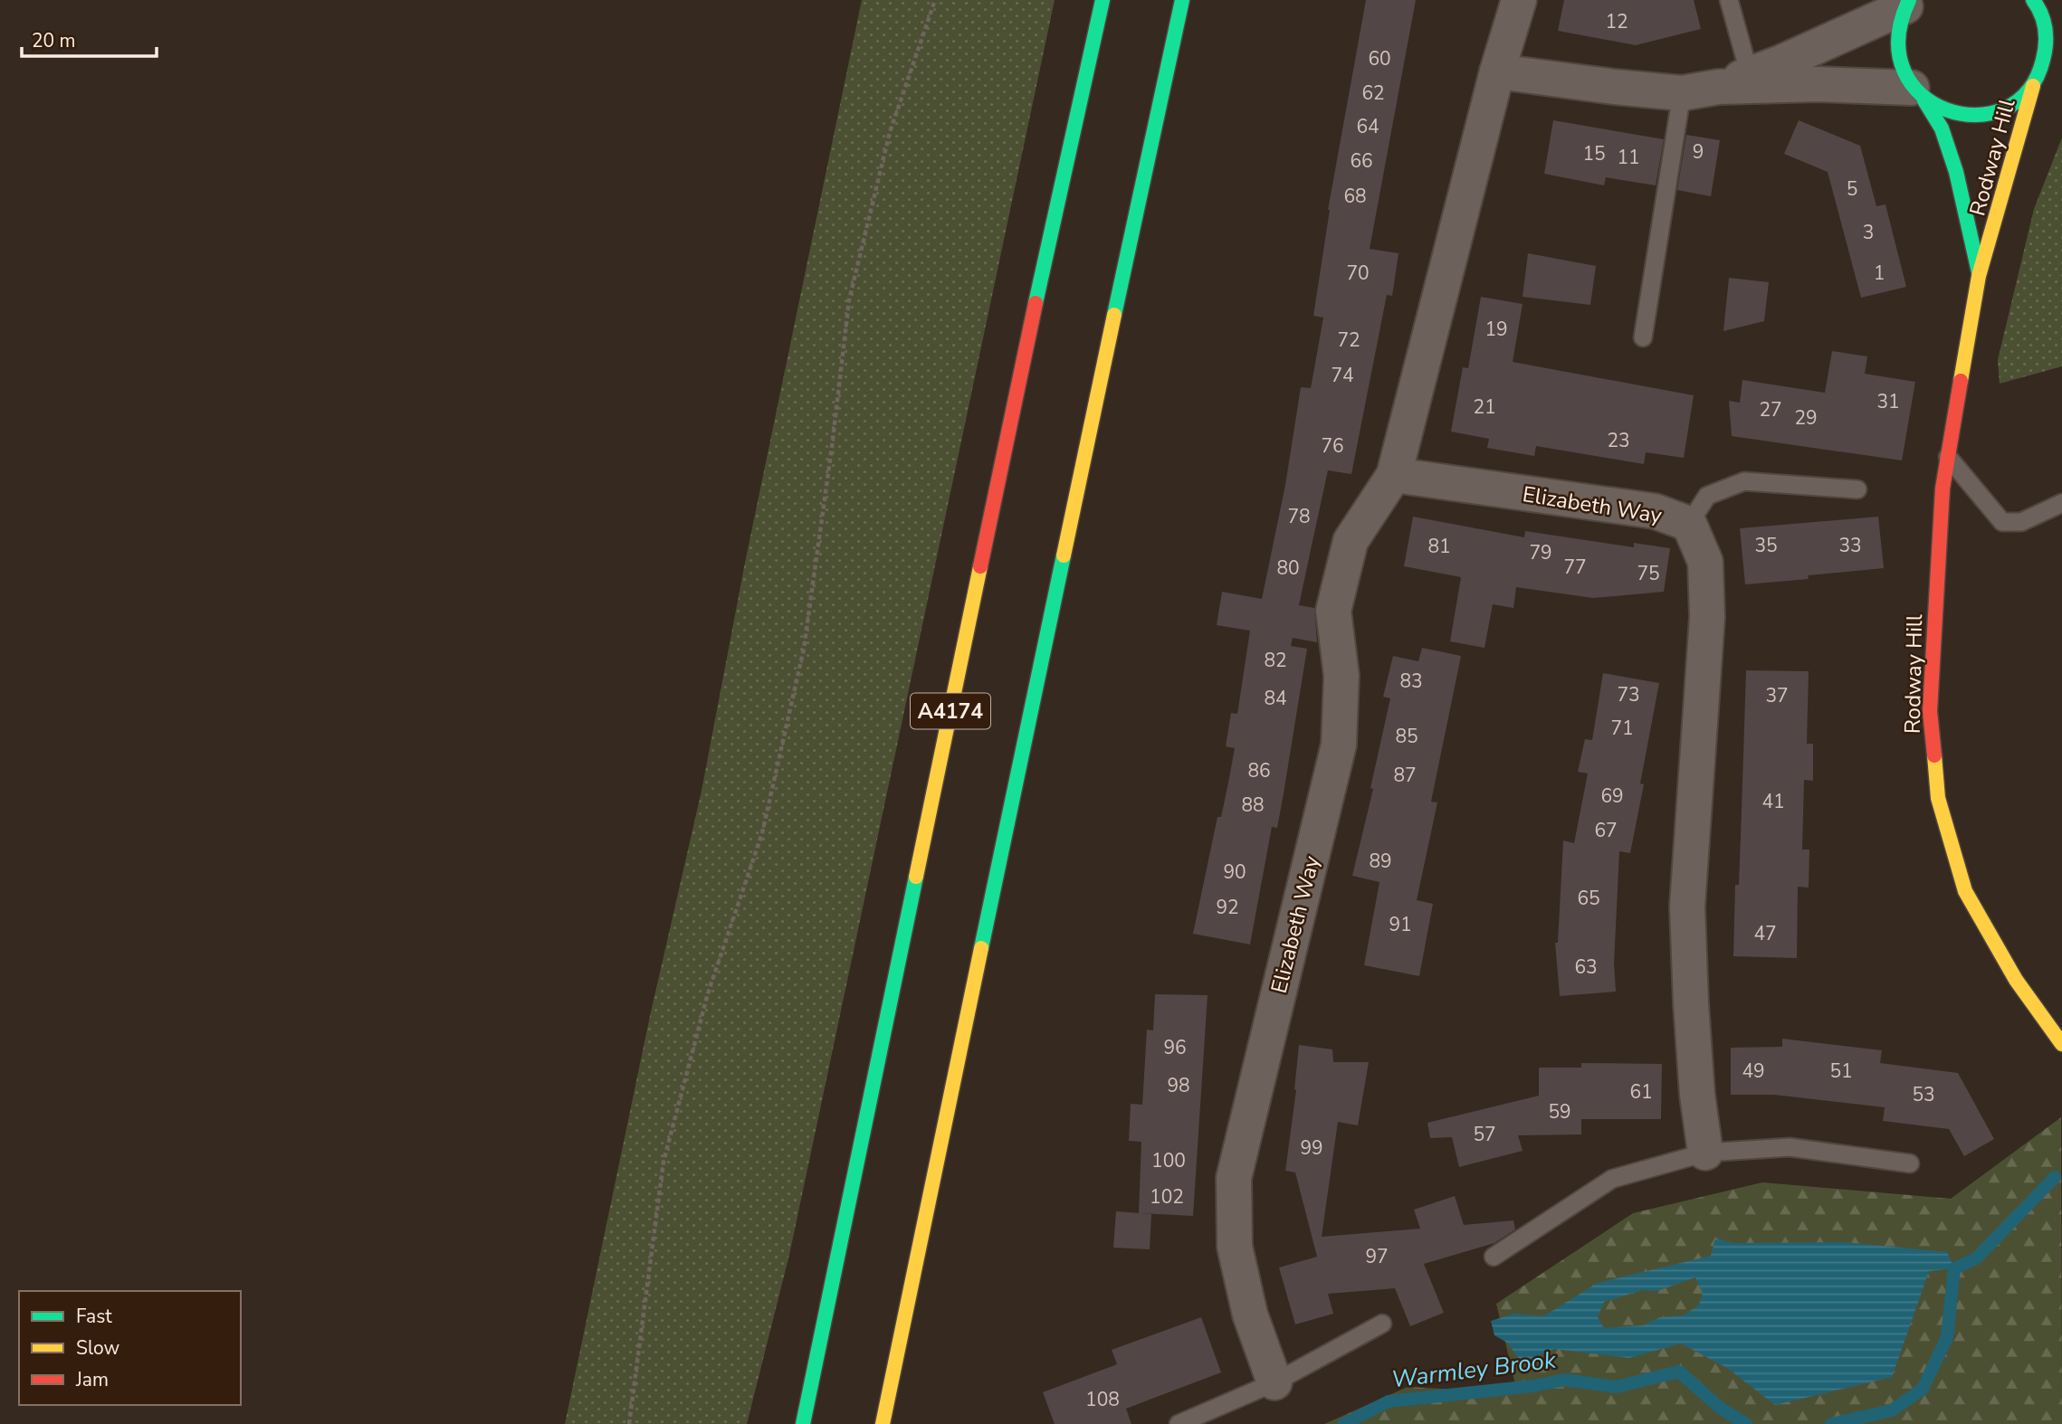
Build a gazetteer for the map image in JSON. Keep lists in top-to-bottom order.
{
  "streets": {
    "main road": ["Rodway Hill", "A4174"],
    "street": ["Elizabeth Way"]
  },
  "water": ["Warmley Brook"],
  "house_numbers": [
    "12",
    "60",
    "62",
    "64",
    "9",
    "15",
    "11",
    "66",
    "5",
    "68",
    "3",
    "70",
    "1",
    "19",
    "72",
    "74",
    "31",
    "21",
    "27",
    "29",
    "23",
    "76",
    "78",
    "35",
    "33",
    "81",
    "79",
    "77",
    "80",
    "75",
    "82",
    "83",
    "73",
    "37",
    "84",
    "71",
    "85",
    "86",
    "87",
    "69",
    "41",
    "88",
    "67",
    "89",
    "90",
    "65",
    "92",
    "91",
    "47",
    "63",
    "96",
    "49",
    "51",
    "98",
    "61",
    "53",
    "59",
    "57",
    "99",
    "100",
    "102",
    "97",
    "108"
  ],
  "legend": ["Fast", "Slow", "Jam"],
  "scale_bar": "20 m"
}
